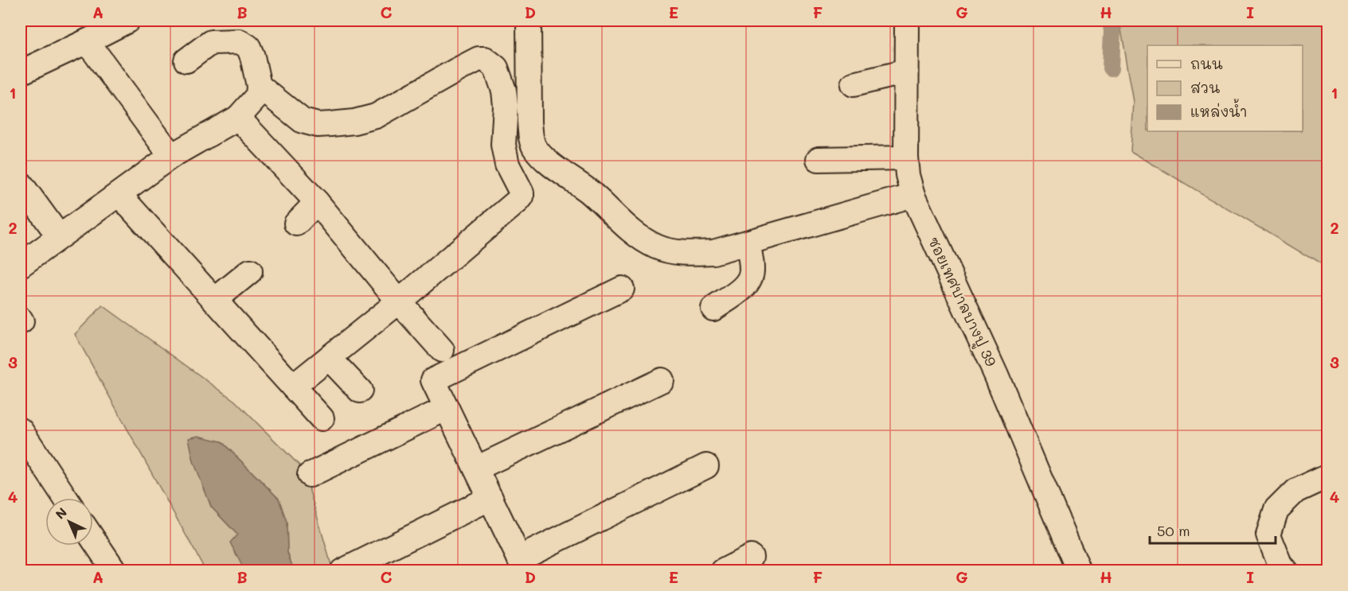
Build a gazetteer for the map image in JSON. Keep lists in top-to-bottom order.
{
  "streets": {
    "street": ["ซอยเทศบาลบางปู 39"]
  },
  "legend": ["ถนน", "สวน", "แหล่งน้ำ"],
  "scale_bar": "50 m",
  "north": "top left",
  "grid": {
    "columns": [
      "A",
      "B",
      "C",
      "D",
      "E",
      "F",
      "G",
      "H",
      "I"
    ],
    "rows": [
      "1",
      "2",
      "3",
      "4"
    ]
  }
}
